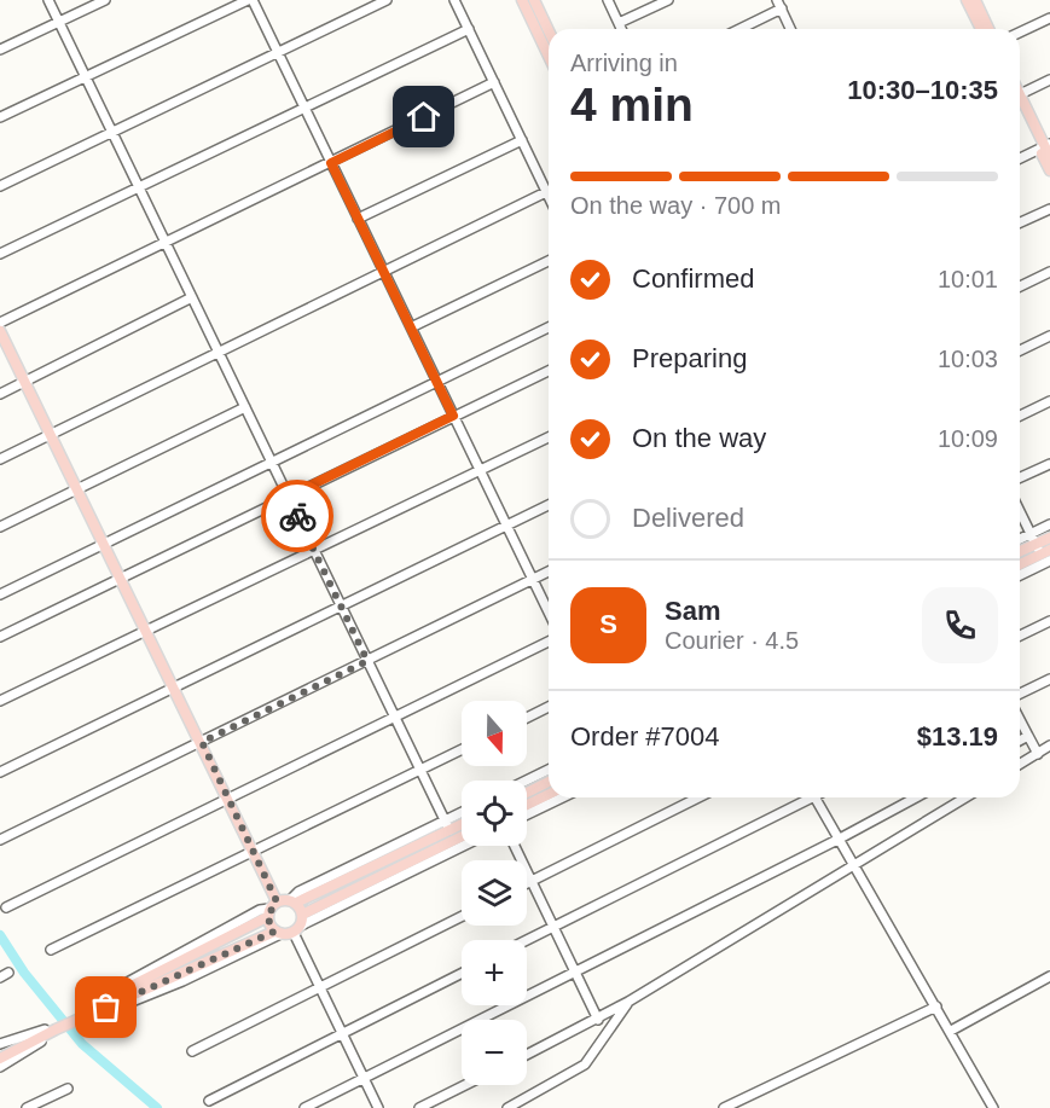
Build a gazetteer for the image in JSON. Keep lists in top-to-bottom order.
{
  "north": "bottom",
  "page": {
    "heading": ["4 min", "Arriving in", "10:30–10:35"],
    "panel": [
      "Sam",
      "Courier · 4.5",
      "Order #7004",
      "$13.19"
    ],
    "bar": "On the way · 700 m",
    "list": [
      ["Confirmed", "10:01"],
      ["Preparing", "10:03"],
      ["On the way", "10:09"],
      "Delivered"
    ],
    "round": "S",
    "map_buttons": ["+", "−"]
  }
}
